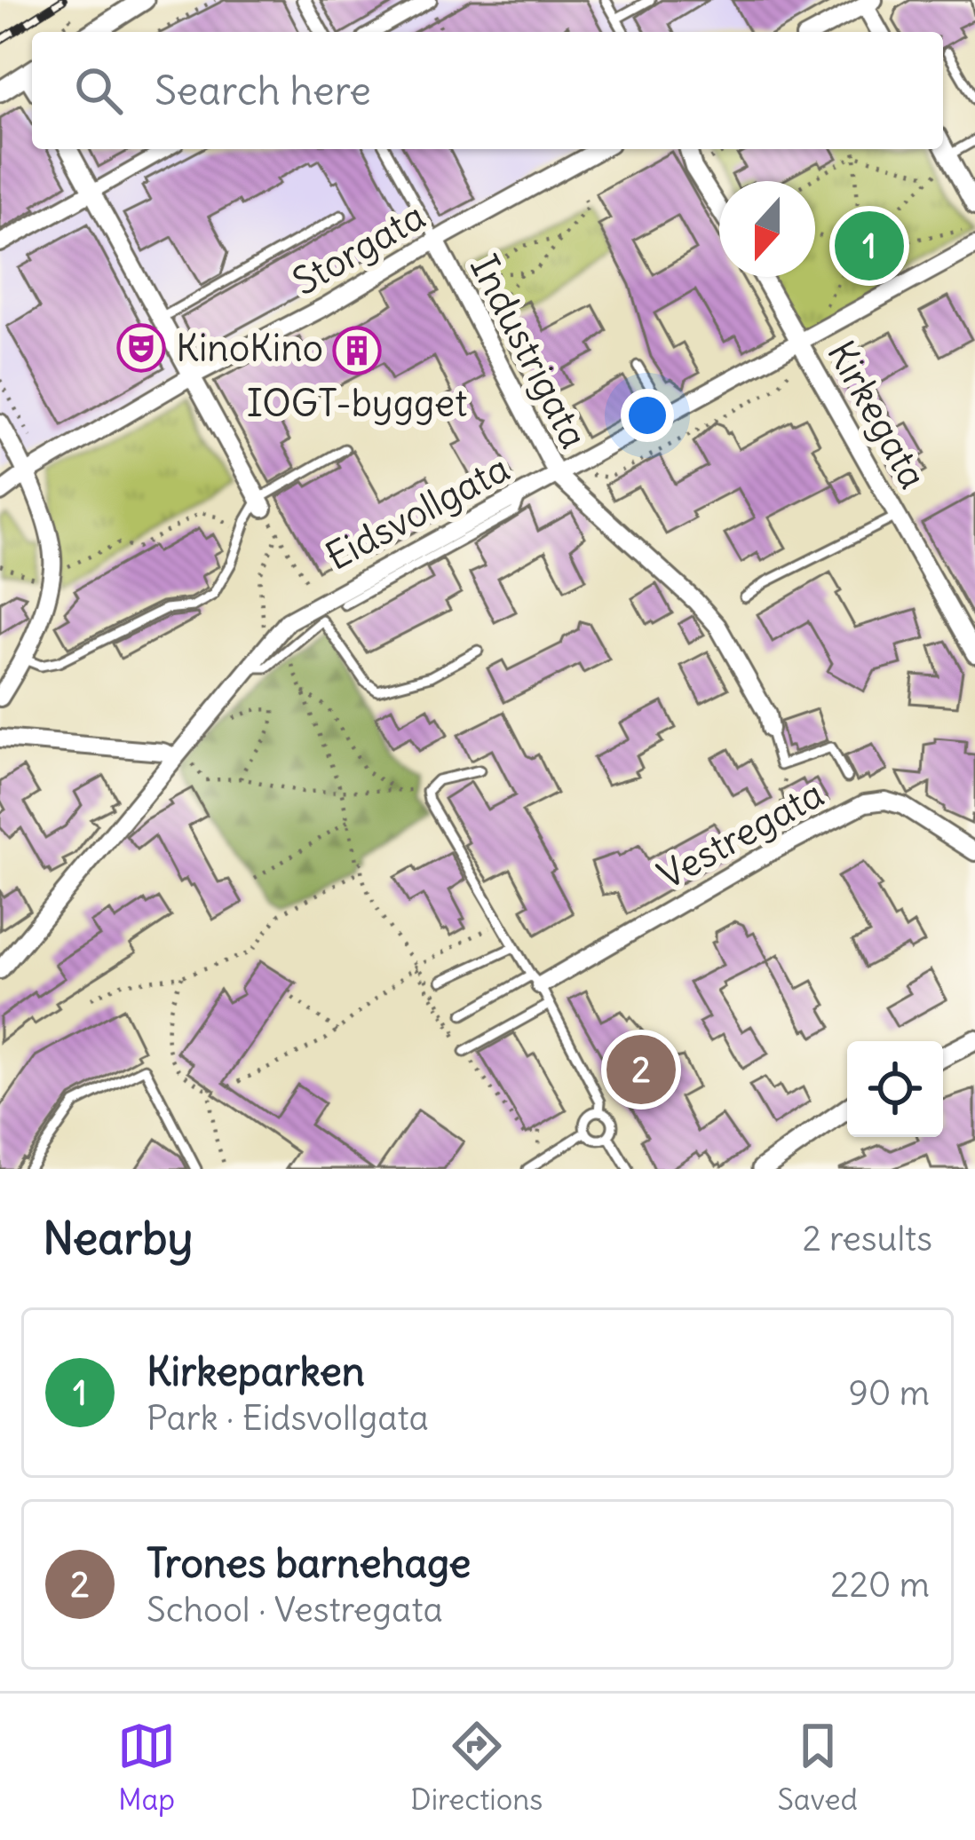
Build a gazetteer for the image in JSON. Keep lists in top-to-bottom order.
{
  "streets": {
    "street": [
      "Storgata",
      "Industrigata",
      "Kirkegata",
      "Eidsvollgata",
      "Vestregata"
    ]
  },
  "crossings": [
    ["Storgata", "Industrigata"],
    ["Industrigata", "Eidsvollgata"],
    ["Kirkegata", "Eidsvollgata"]
  ],
  "places": {
    "theatre": ["KinoKino"],
    "building": ["IOGT-bygget"]
  },
  "north": "bottom",
  "page": {
    "search": "Search here",
    "pins": ["1", "2"],
    "heading": ["Nearby", "2 results"],
    "list": [
      {
        "mark": "1",
        "name": "Kirkeparken",
        "note": "Park · Eidsvollgata",
        "value": "90 m"
      },
      {
        "mark": "2",
        "name": "Trones barnehage",
        "note": "School · Vestregata",
        "value": "220 m"
      }
    ],
    "nav": ["Map", "Directions", "Saved"]
  }
}
